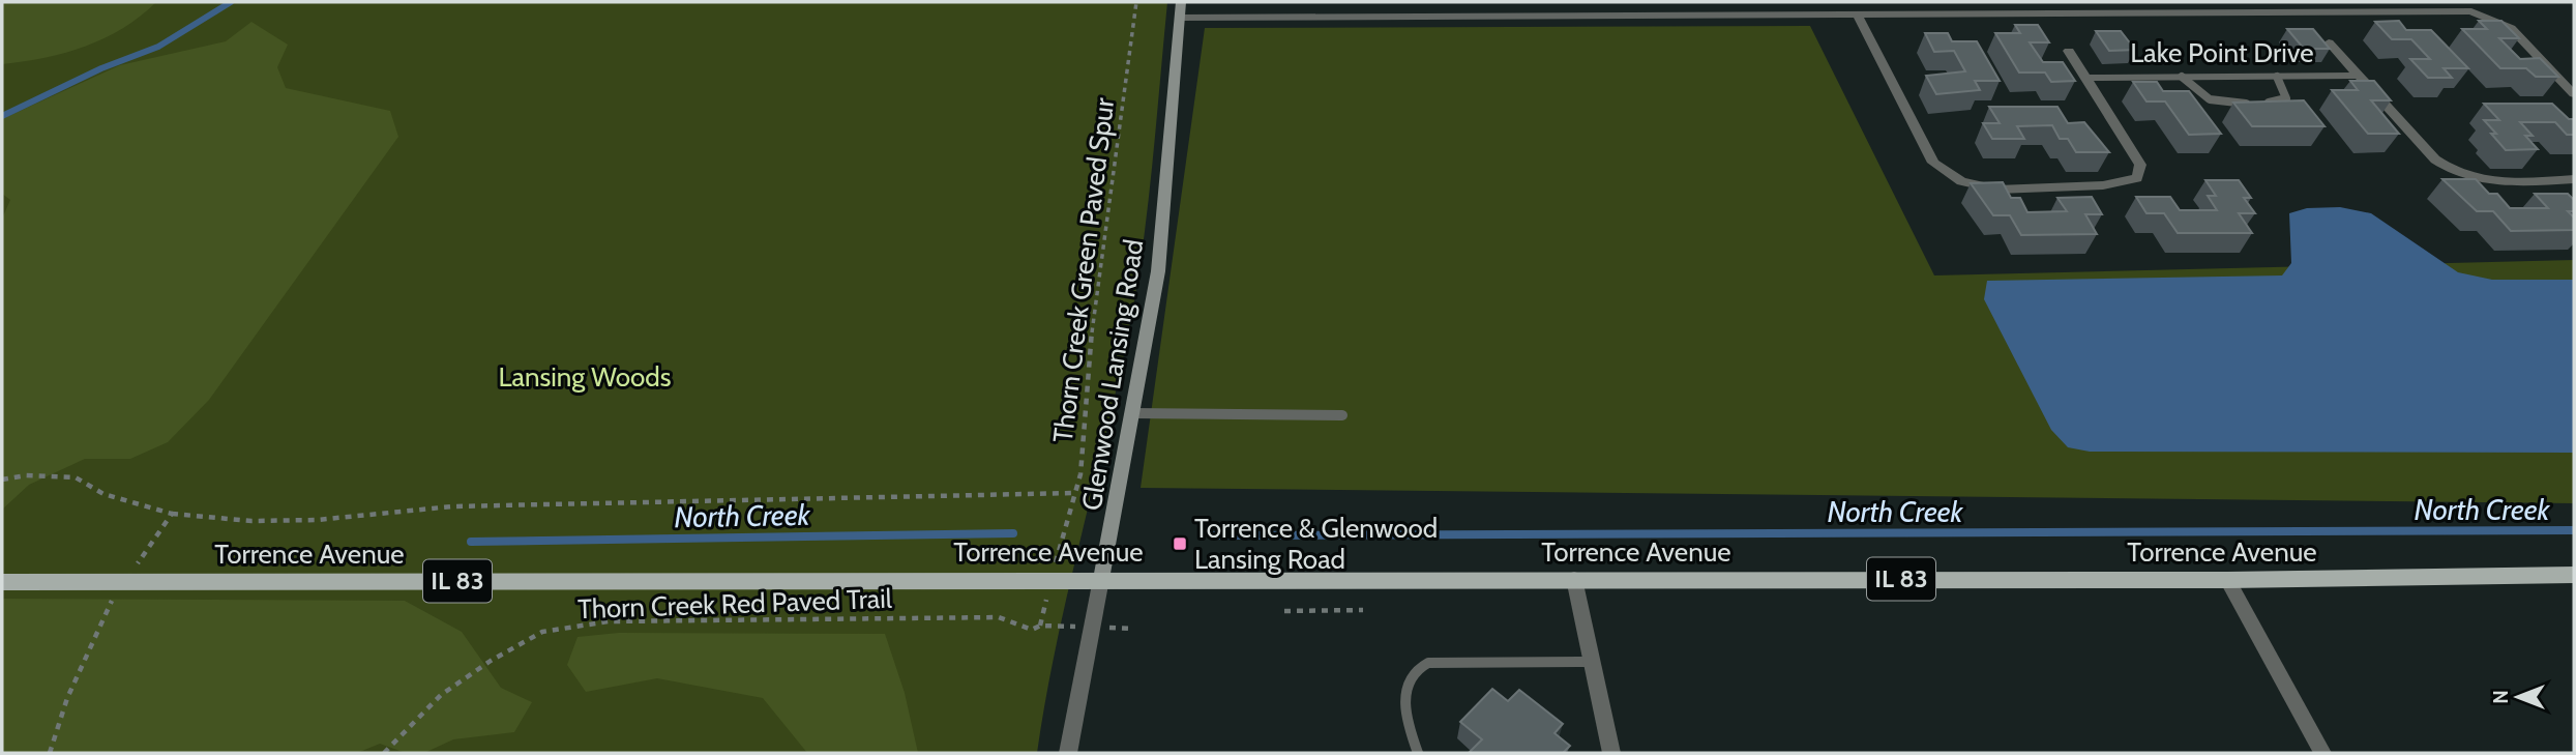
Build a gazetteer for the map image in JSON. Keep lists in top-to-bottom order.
{
  "streets": {
    "main road": ["Glenwood Lansing Road", "Torrence Avenue", "IL 83"],
    "street": ["Lake Point Drive"],
    "path": ["Thorn Creek Green Paved Spur", "Thorn Creek Red Paved Trail"]
  },
  "crossings": [
    ["Glenwood Lansing Road", "Torrence Avenue"]
  ],
  "water": ["North Creek"],
  "parks": ["Lansing Woods"],
  "places": {
    "transit": ["Torrence & Glenwood Lansing Road"]
  },
  "north": "left"
}
